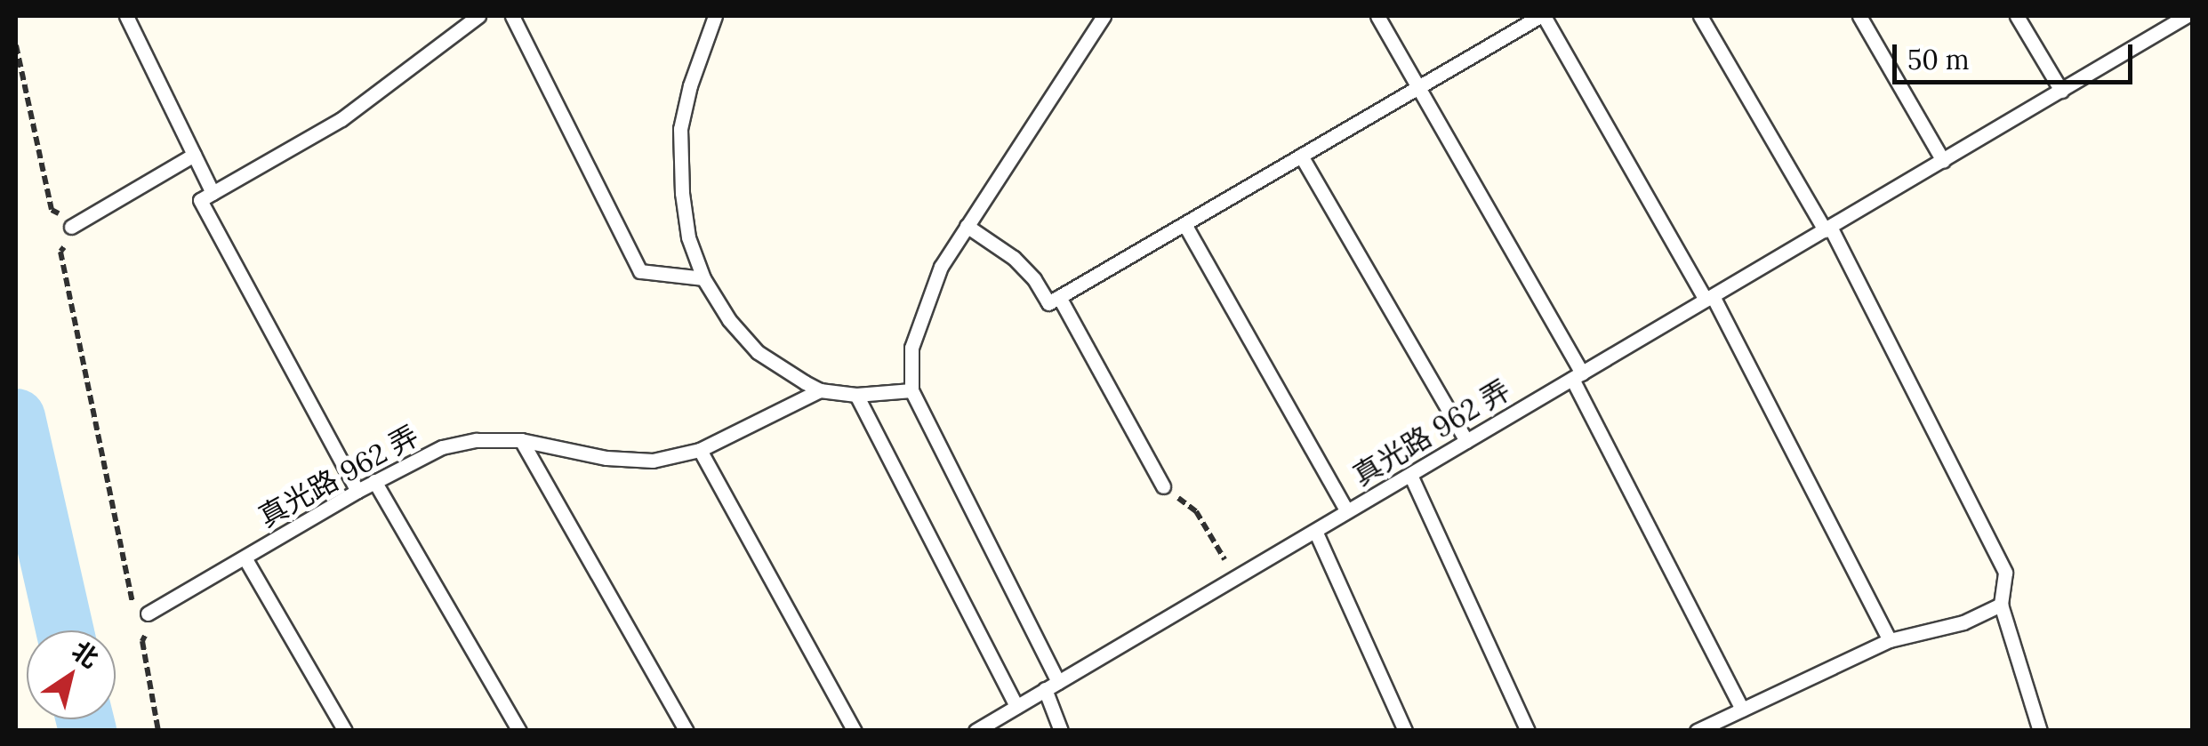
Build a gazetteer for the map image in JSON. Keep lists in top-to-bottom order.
{
  "streets": {
    "lane": ["真光路 962 弄"]
  },
  "scale_bar": "50 m",
  "north": "top right"
}
